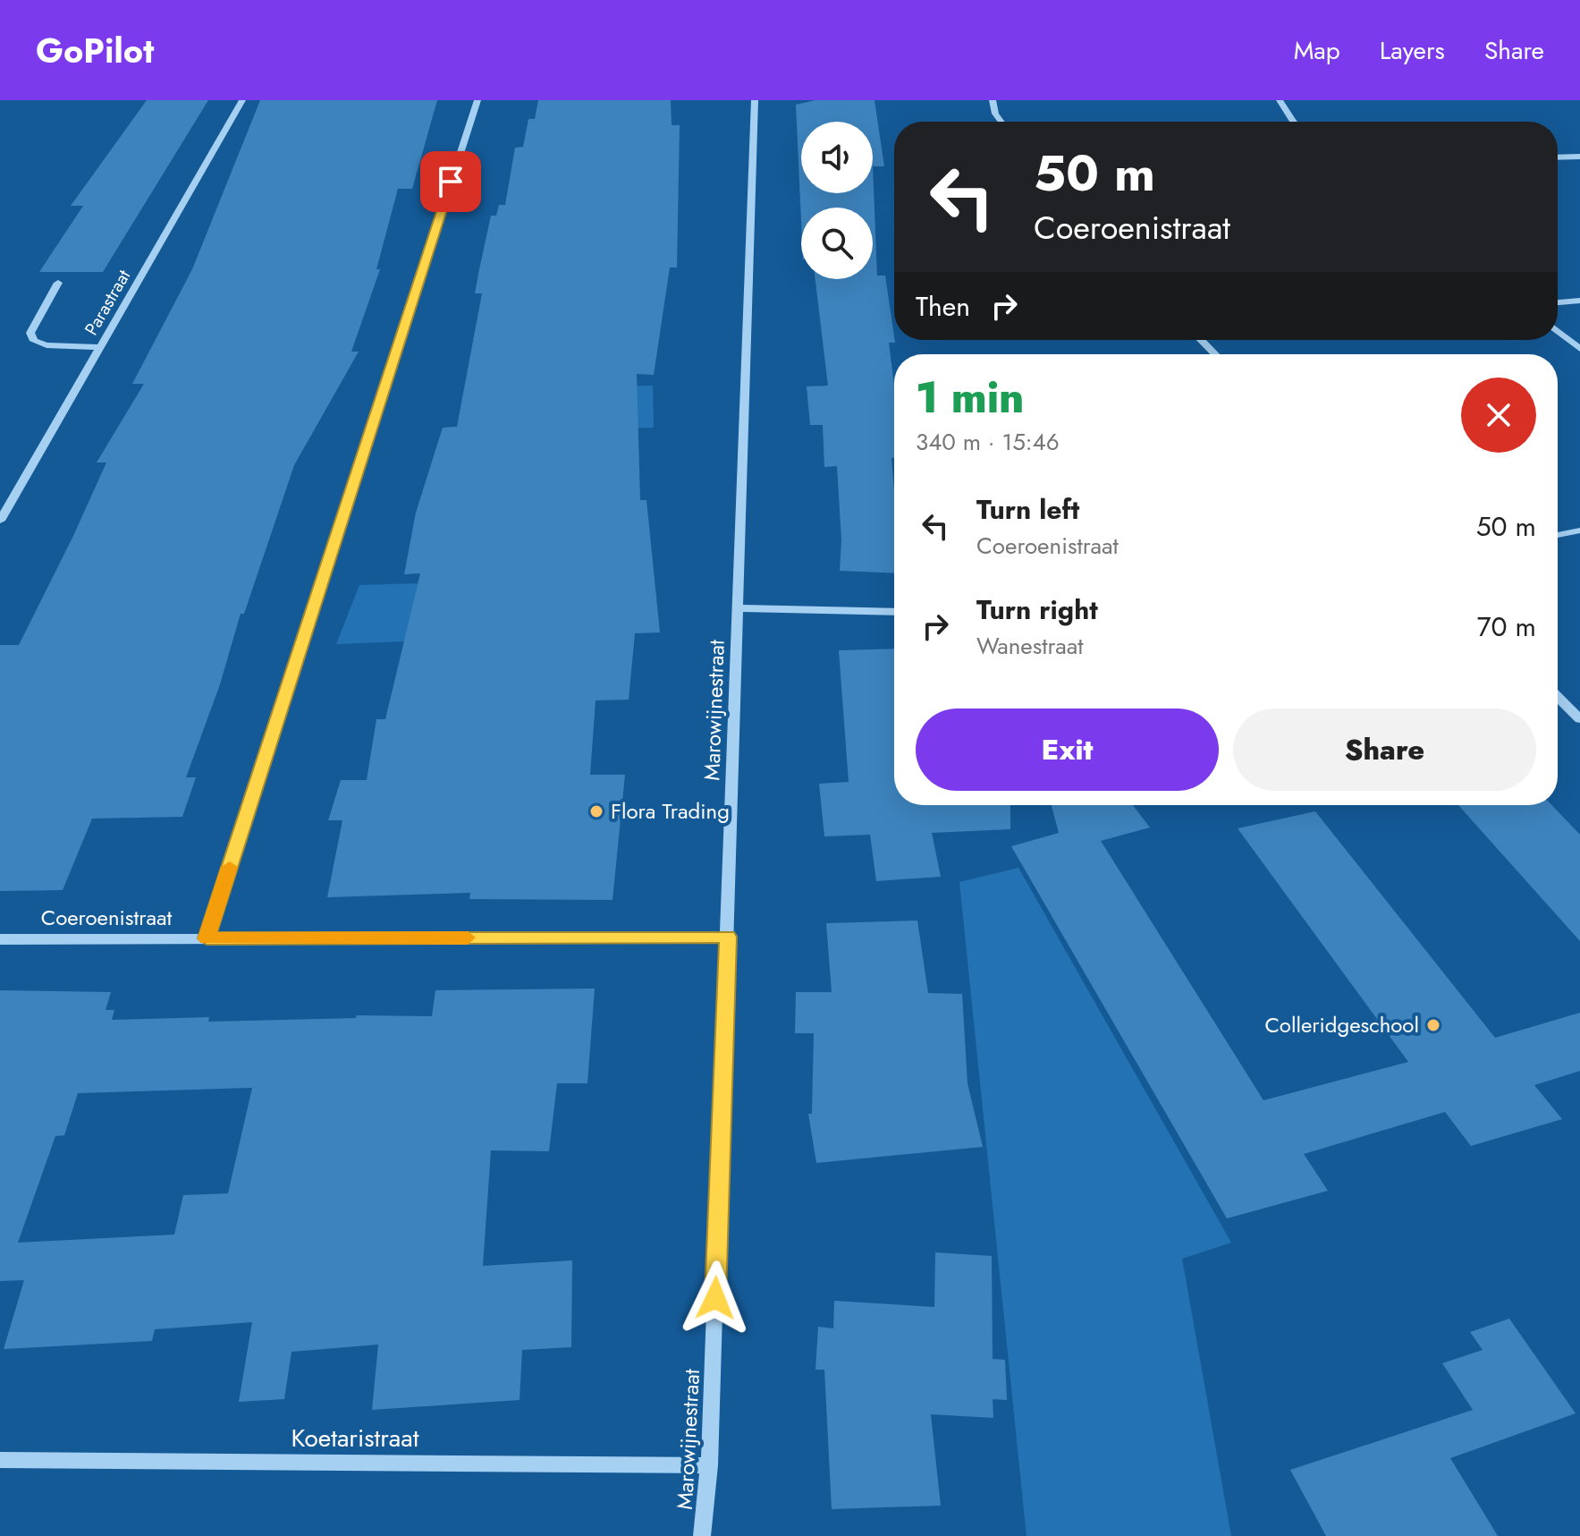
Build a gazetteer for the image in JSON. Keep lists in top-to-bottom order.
{
  "streets": {
    "street": [
      "Parastraat",
      "Marowijnestraat",
      "Coeroenistraat",
      "Koetaristraat"
    ]
  },
  "crossings": [
    ["Marowijnestraat", "Coeroenistraat"],
    ["Marowijnestraat", "Koetaristraat"]
  ],
  "places": ["Flora Trading", "Colleridgeschool"],
  "page": {
    "header": "GoPilot",
    "nav": ["Map", "Layers", "Share"],
    "turn": ["50 m", "Coeroenistraat"],
    "then": "Then",
    "heading": ["1 min", "340 m · 15:46"],
    "list": [
      {
        "name": "Turn left",
        "note": "Coeroenistraat",
        "value": "50 m"
      },
      {
        "name": "Turn right",
        "note": "Wanestraat",
        "value": "70 m"
      }
    ],
    "buttons": ["Exit", "Share"]
  }
}
